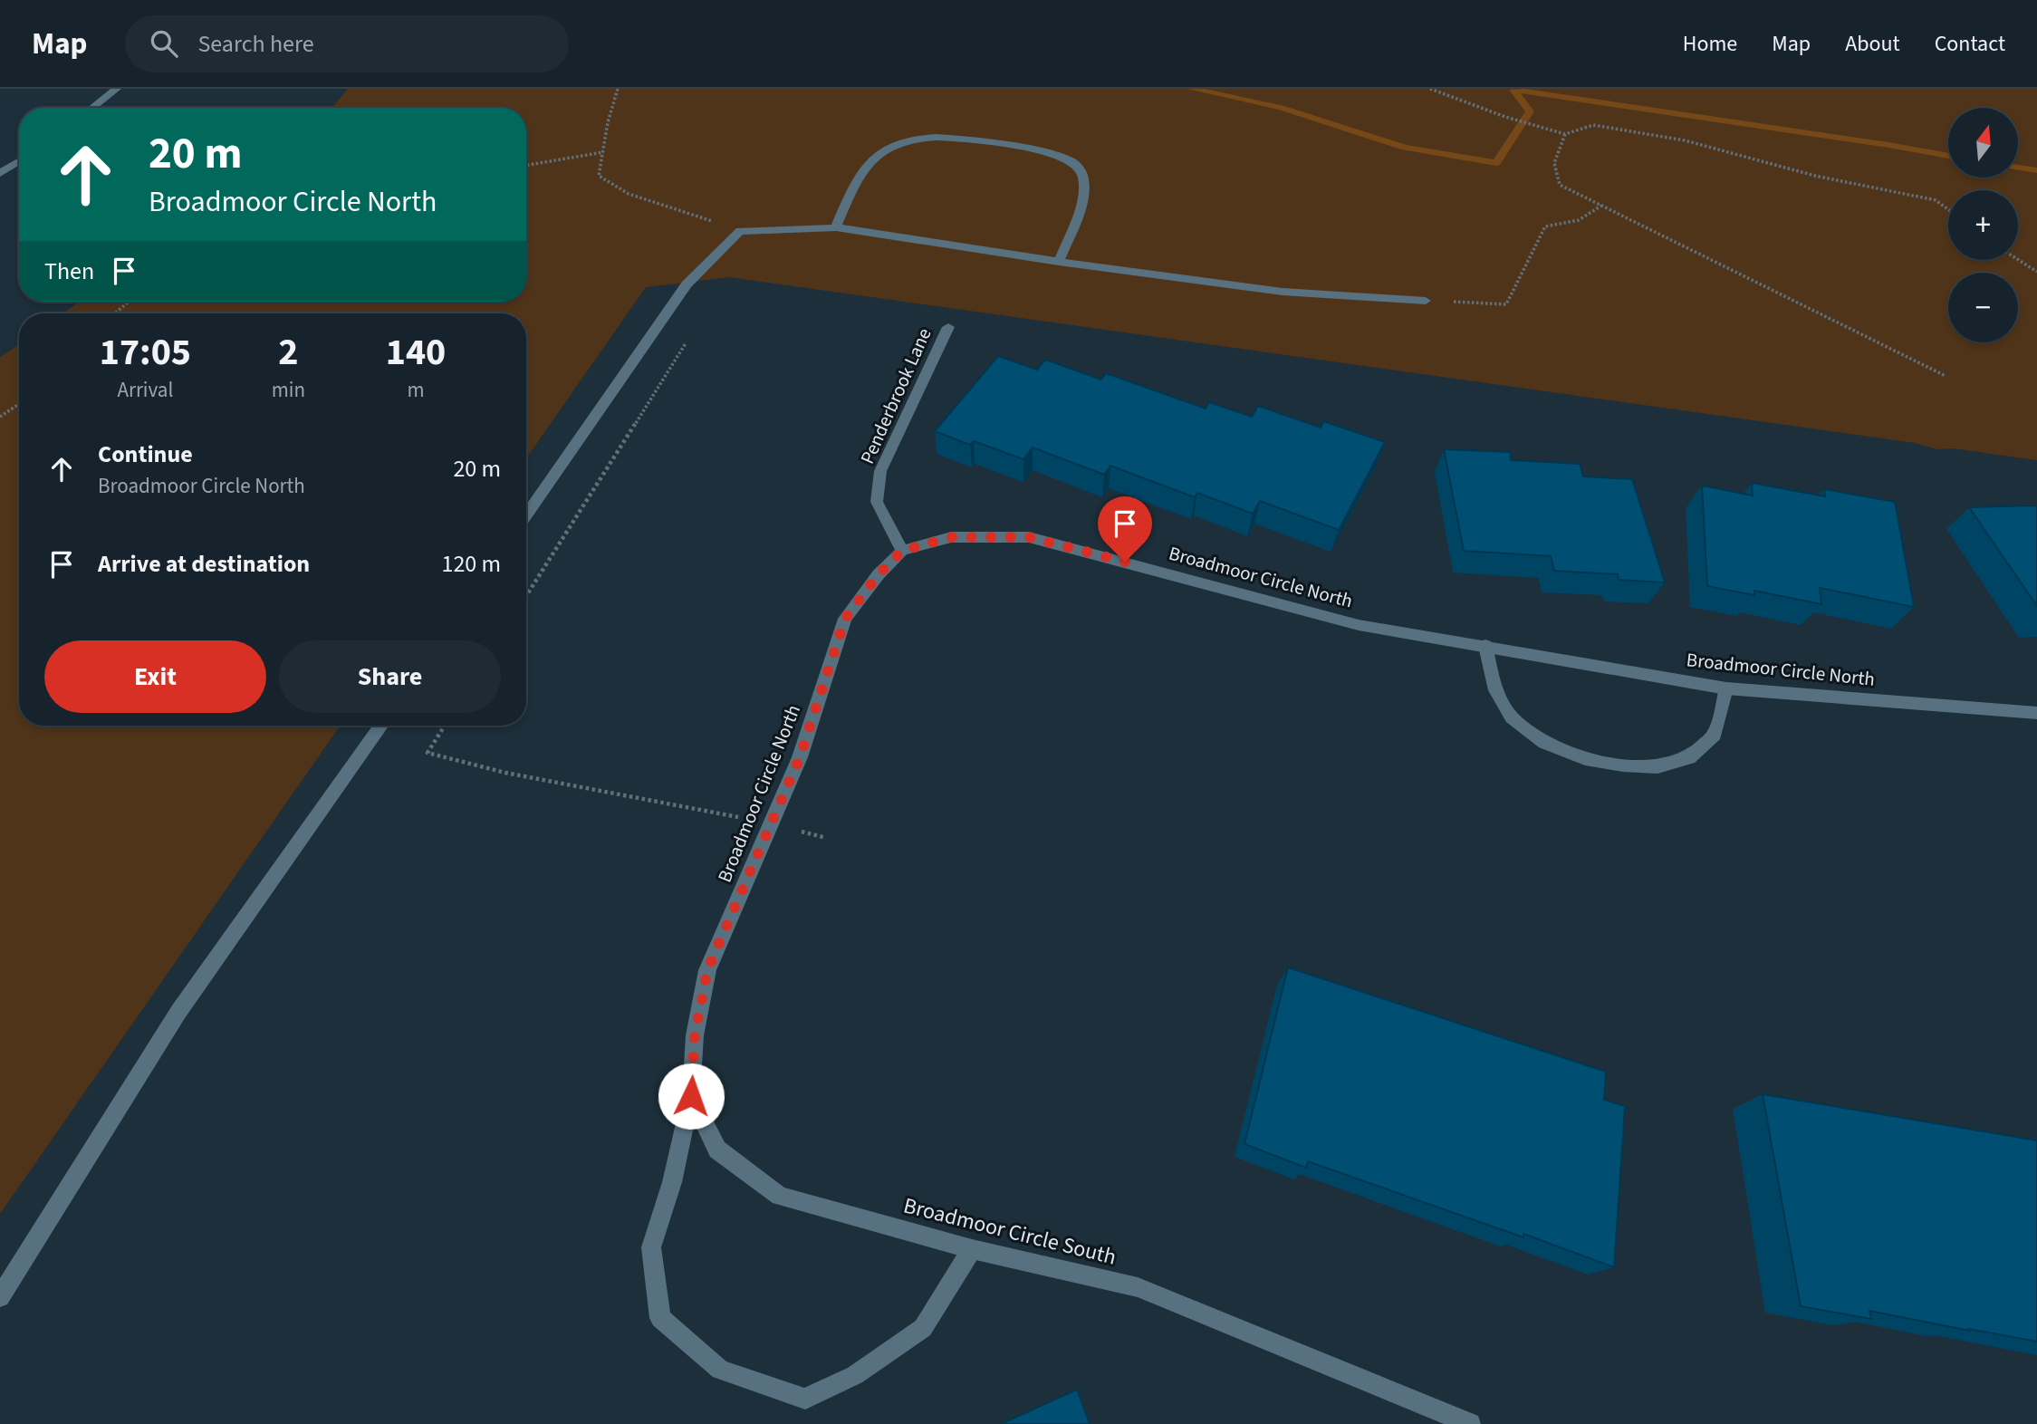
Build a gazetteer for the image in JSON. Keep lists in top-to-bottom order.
{
  "streets": {
    "street": ["Penderbrook Lane", "Broadmoor Circle North", "Broadmoor Circle South"]
  },
  "crossings": [
    ["Penderbrook Lane", "Broadmoor Circle North"],
    ["Broadmoor Circle North", "Broadmoor Circle South"]
  ],
  "north": "top",
  "page": {
    "header": "Map",
    "search": "Search here",
    "nav": [
      "Home",
      "Map",
      "About",
      "Contact"
    ],
    "map_buttons": ["+", "−"],
    "turn": ["20 m", "Broadmoor Circle North"],
    "then": "Then",
    "eta": [
      "17:05",
      "Arrival",
      "2",
      "min",
      "140",
      "m"
    ],
    "list": [
      {
        "name": "Continue",
        "note": "Broadmoor Circle North",
        "value": "20 m"
      },
      {
        "name": "Arrive at destination",
        "value": "120 m"
      }
    ],
    "buttons": ["Exit", "Share"]
  }
}
